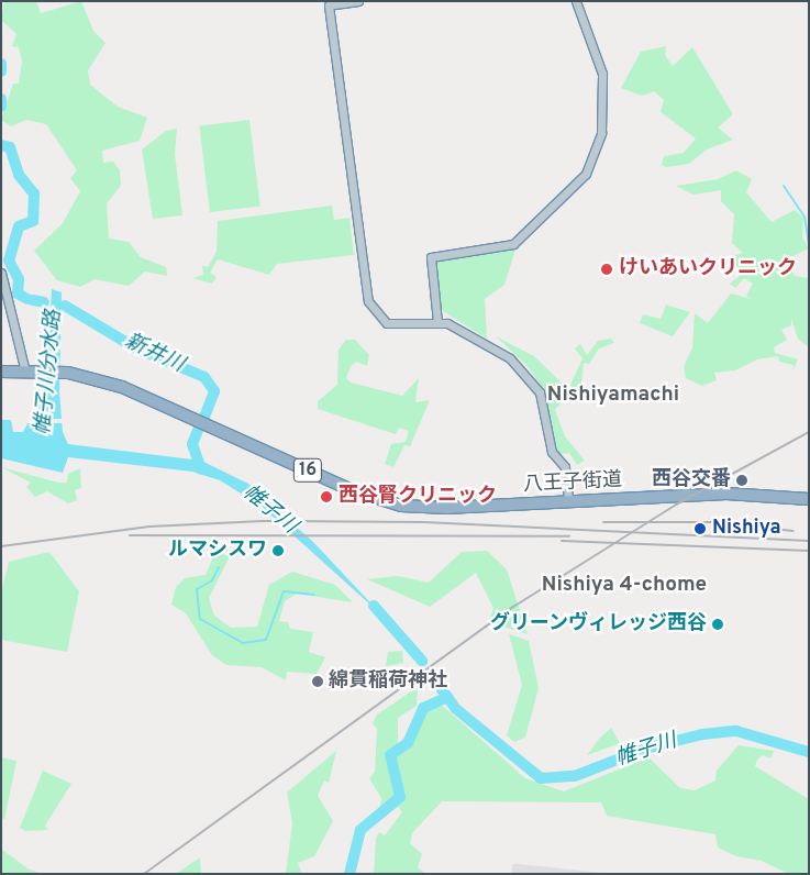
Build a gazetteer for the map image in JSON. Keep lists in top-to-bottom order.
{
  "streets": {
    "highway": ["16", "八王子街道"]
  },
  "districts": ["Nishiyamachi", "Nishiya 4-chome"],
  "water": ["新井川", "帷子川分水路", "帷子川"],
  "places": [
    "けいあいクリニック",
    "西谷交番",
    "西谷腎クリニック",
    "Nishiya",
    "ルマシスワ",
    "グリーンヴィレッジ西谷",
    "綿貫稲荷神社"
  ]
}
